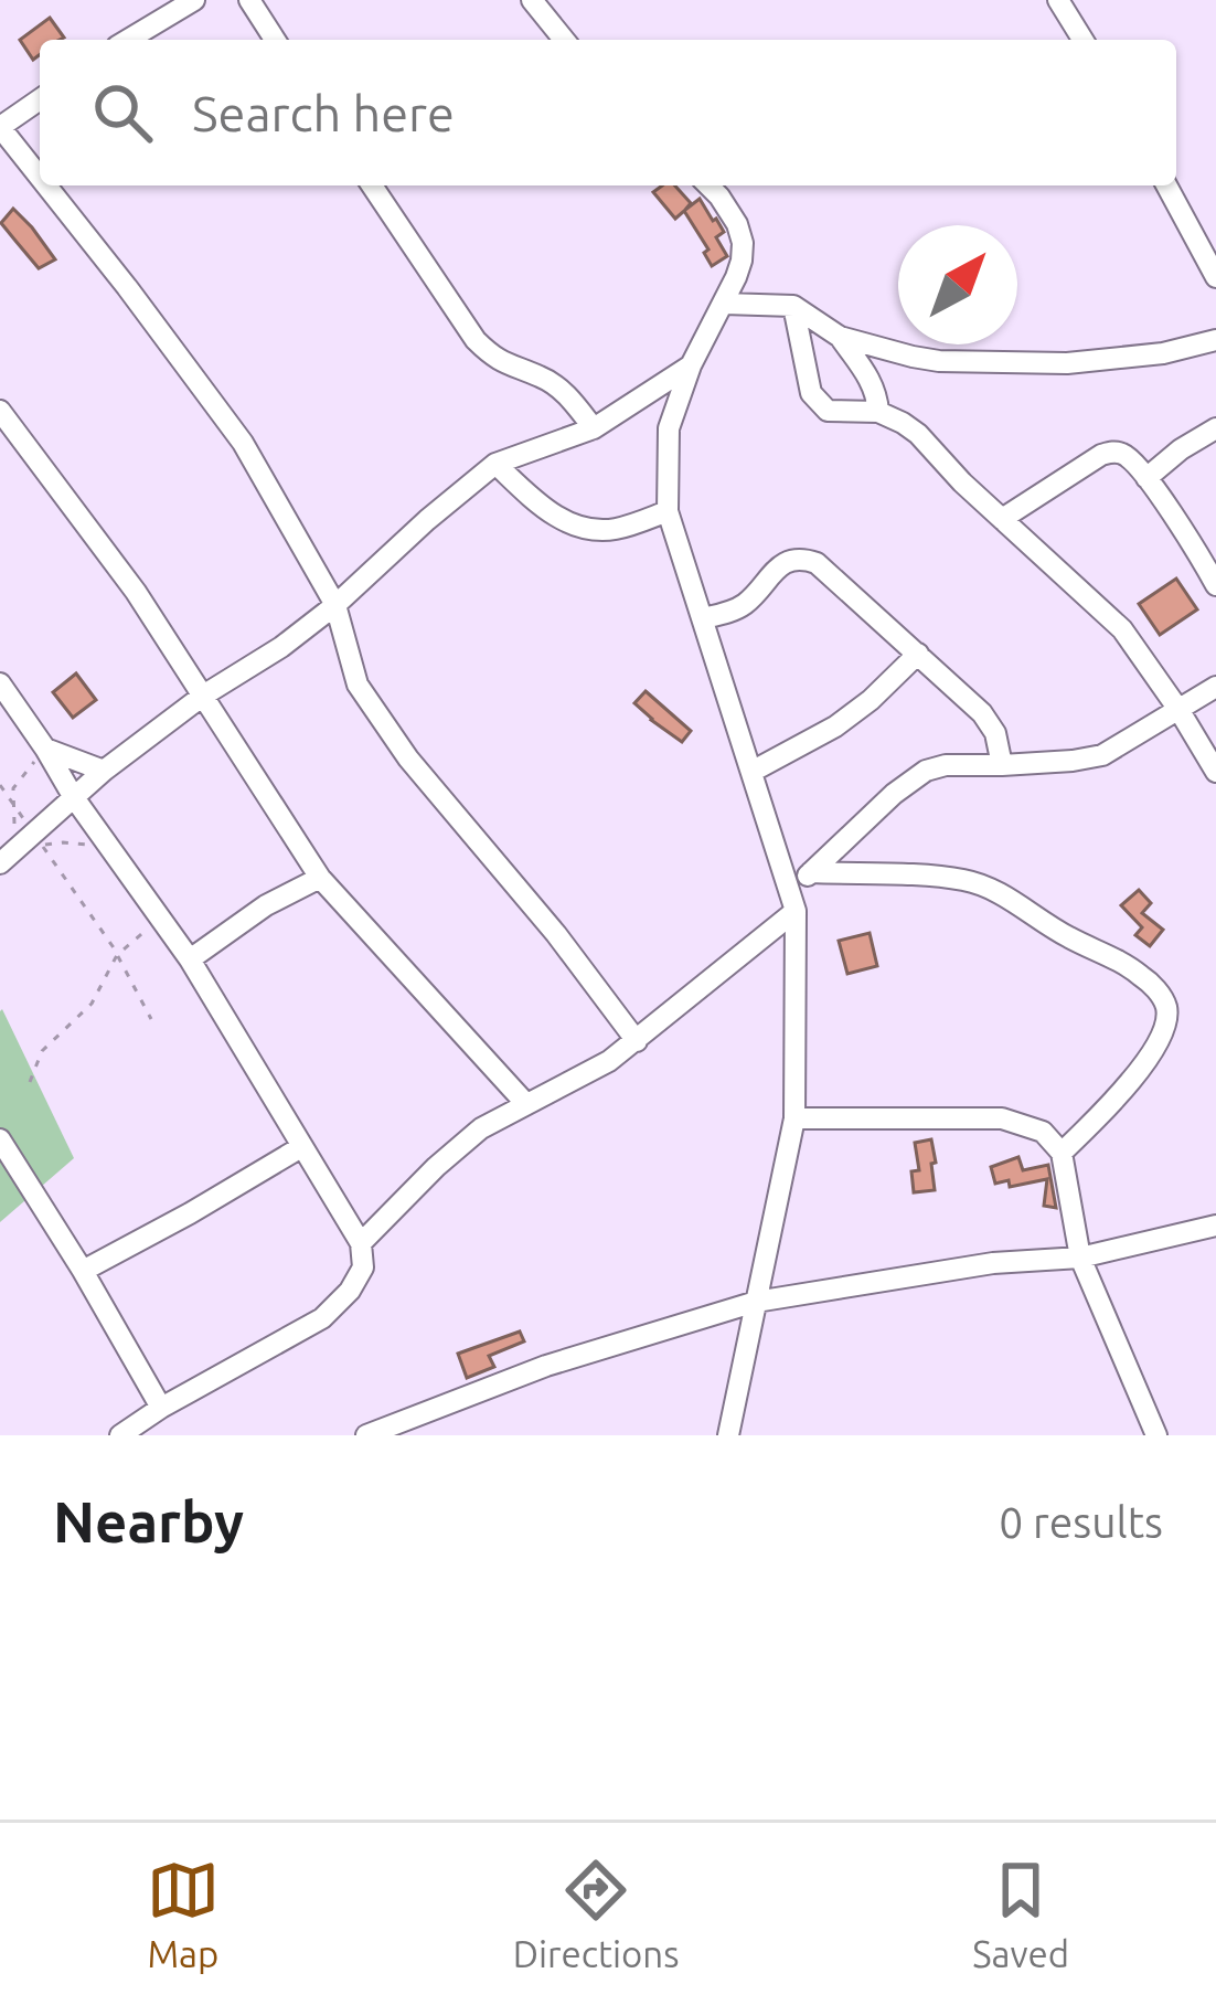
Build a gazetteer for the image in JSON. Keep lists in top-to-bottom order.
{
  "north": "top right",
  "page": {
    "search": "Search here",
    "heading": ["Nearby", "0 results"],
    "nav": ["Map", "Directions", "Saved"]
  }
}
